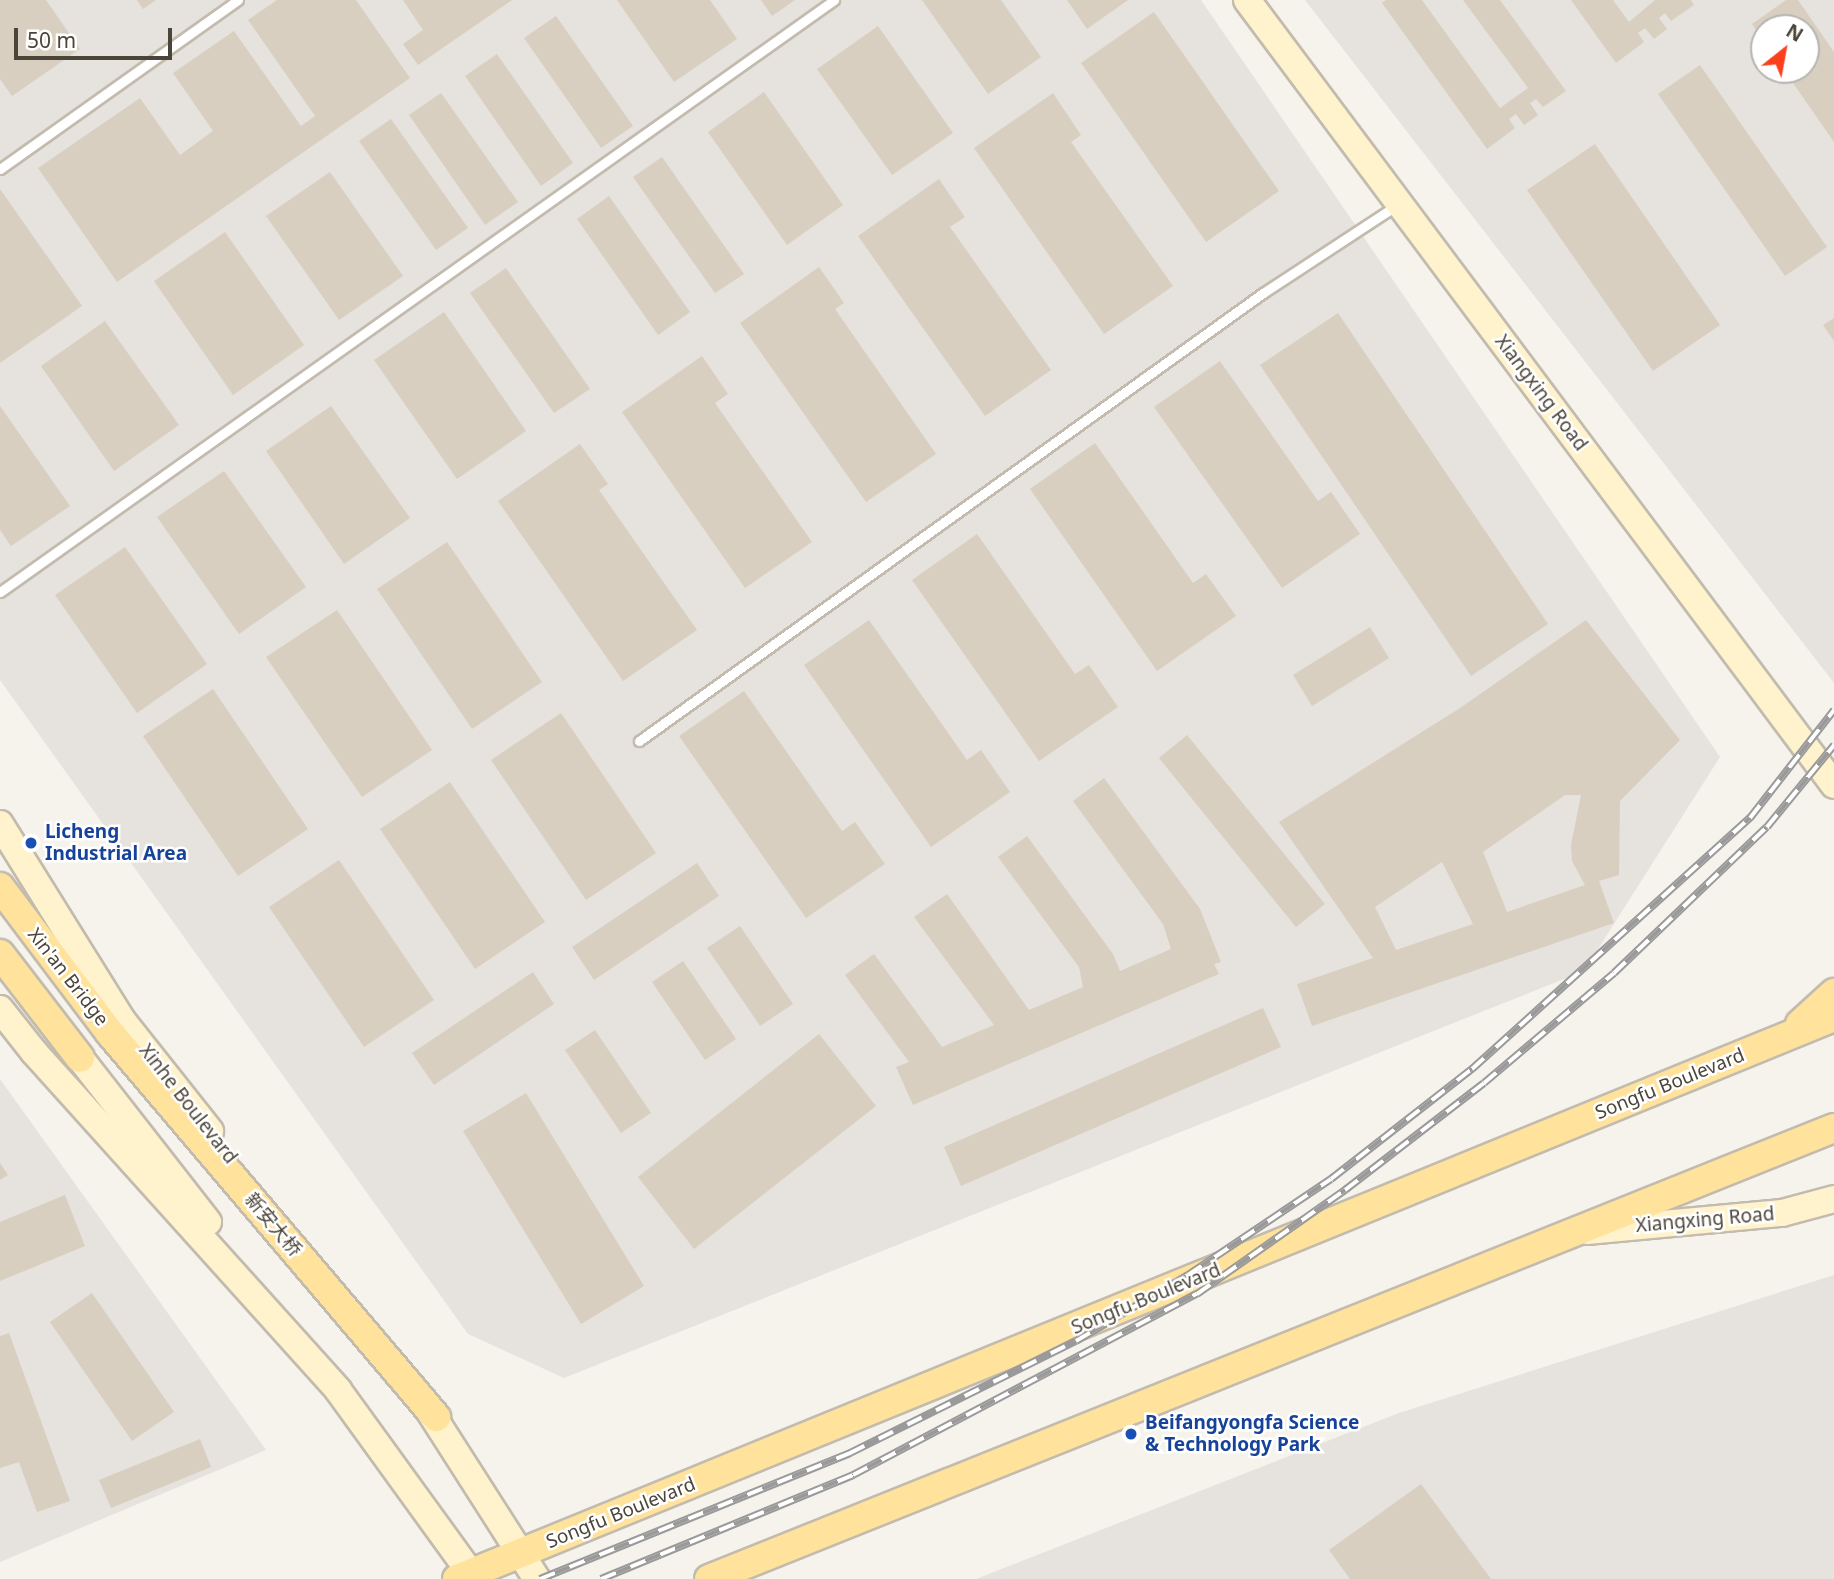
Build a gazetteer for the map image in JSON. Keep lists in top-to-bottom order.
{
  "streets": {
    "main road": [
      "Xiangxing Road",
      "Xin'an Bridge",
      "Songfu Boulevard",
      "Xinhe Boulevard",
      "新安大桥"
    ]
  },
  "crossings": [
    ["Xin'an Bridge", "新安大桥"],
    ["Songfu Boulevard", "Xinhe Boulevard"],
    ["Xinhe Boulevard", "新安大桥"]
  ],
  "places": ["Licheng Industrial Area", "Beifangyongfa Science & Technology Park"],
  "scale_bar": "50 m",
  "north": "top right"
}
